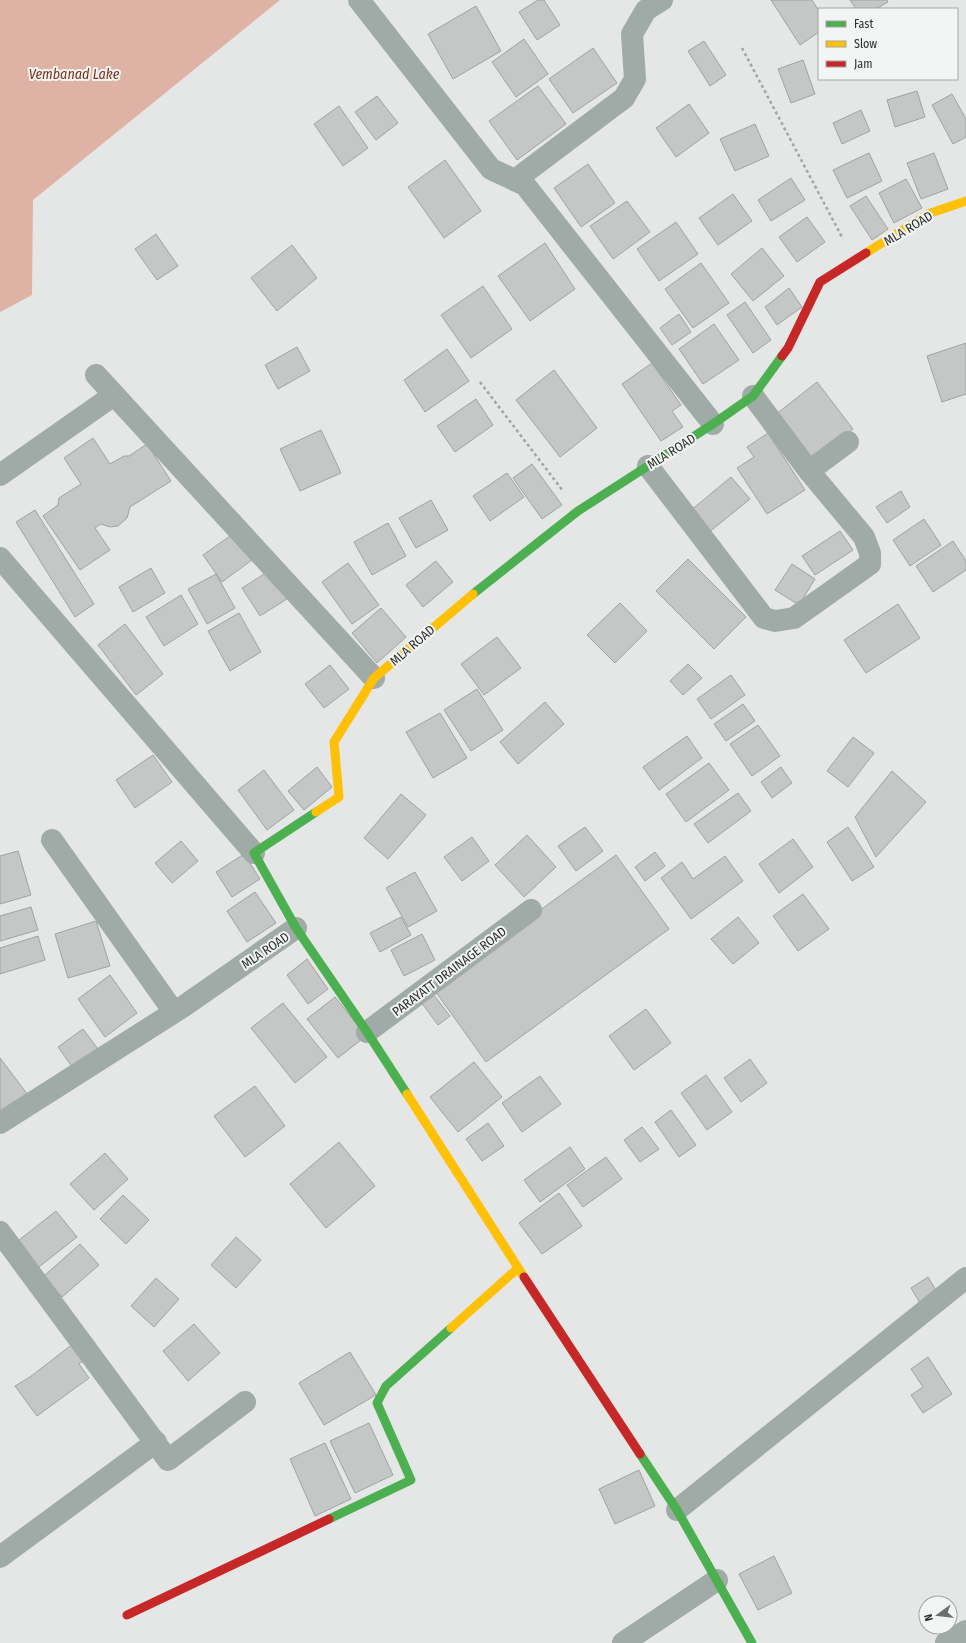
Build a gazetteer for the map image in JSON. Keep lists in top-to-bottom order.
{
  "streets": {
    "street": ["MLA ROAD", "PARAYATT DRAINAGE ROAD"]
  },
  "water": ["Vembanad Lake"],
  "legend": ["Fast", "Slow", "Jam"],
  "north": "left"
}
